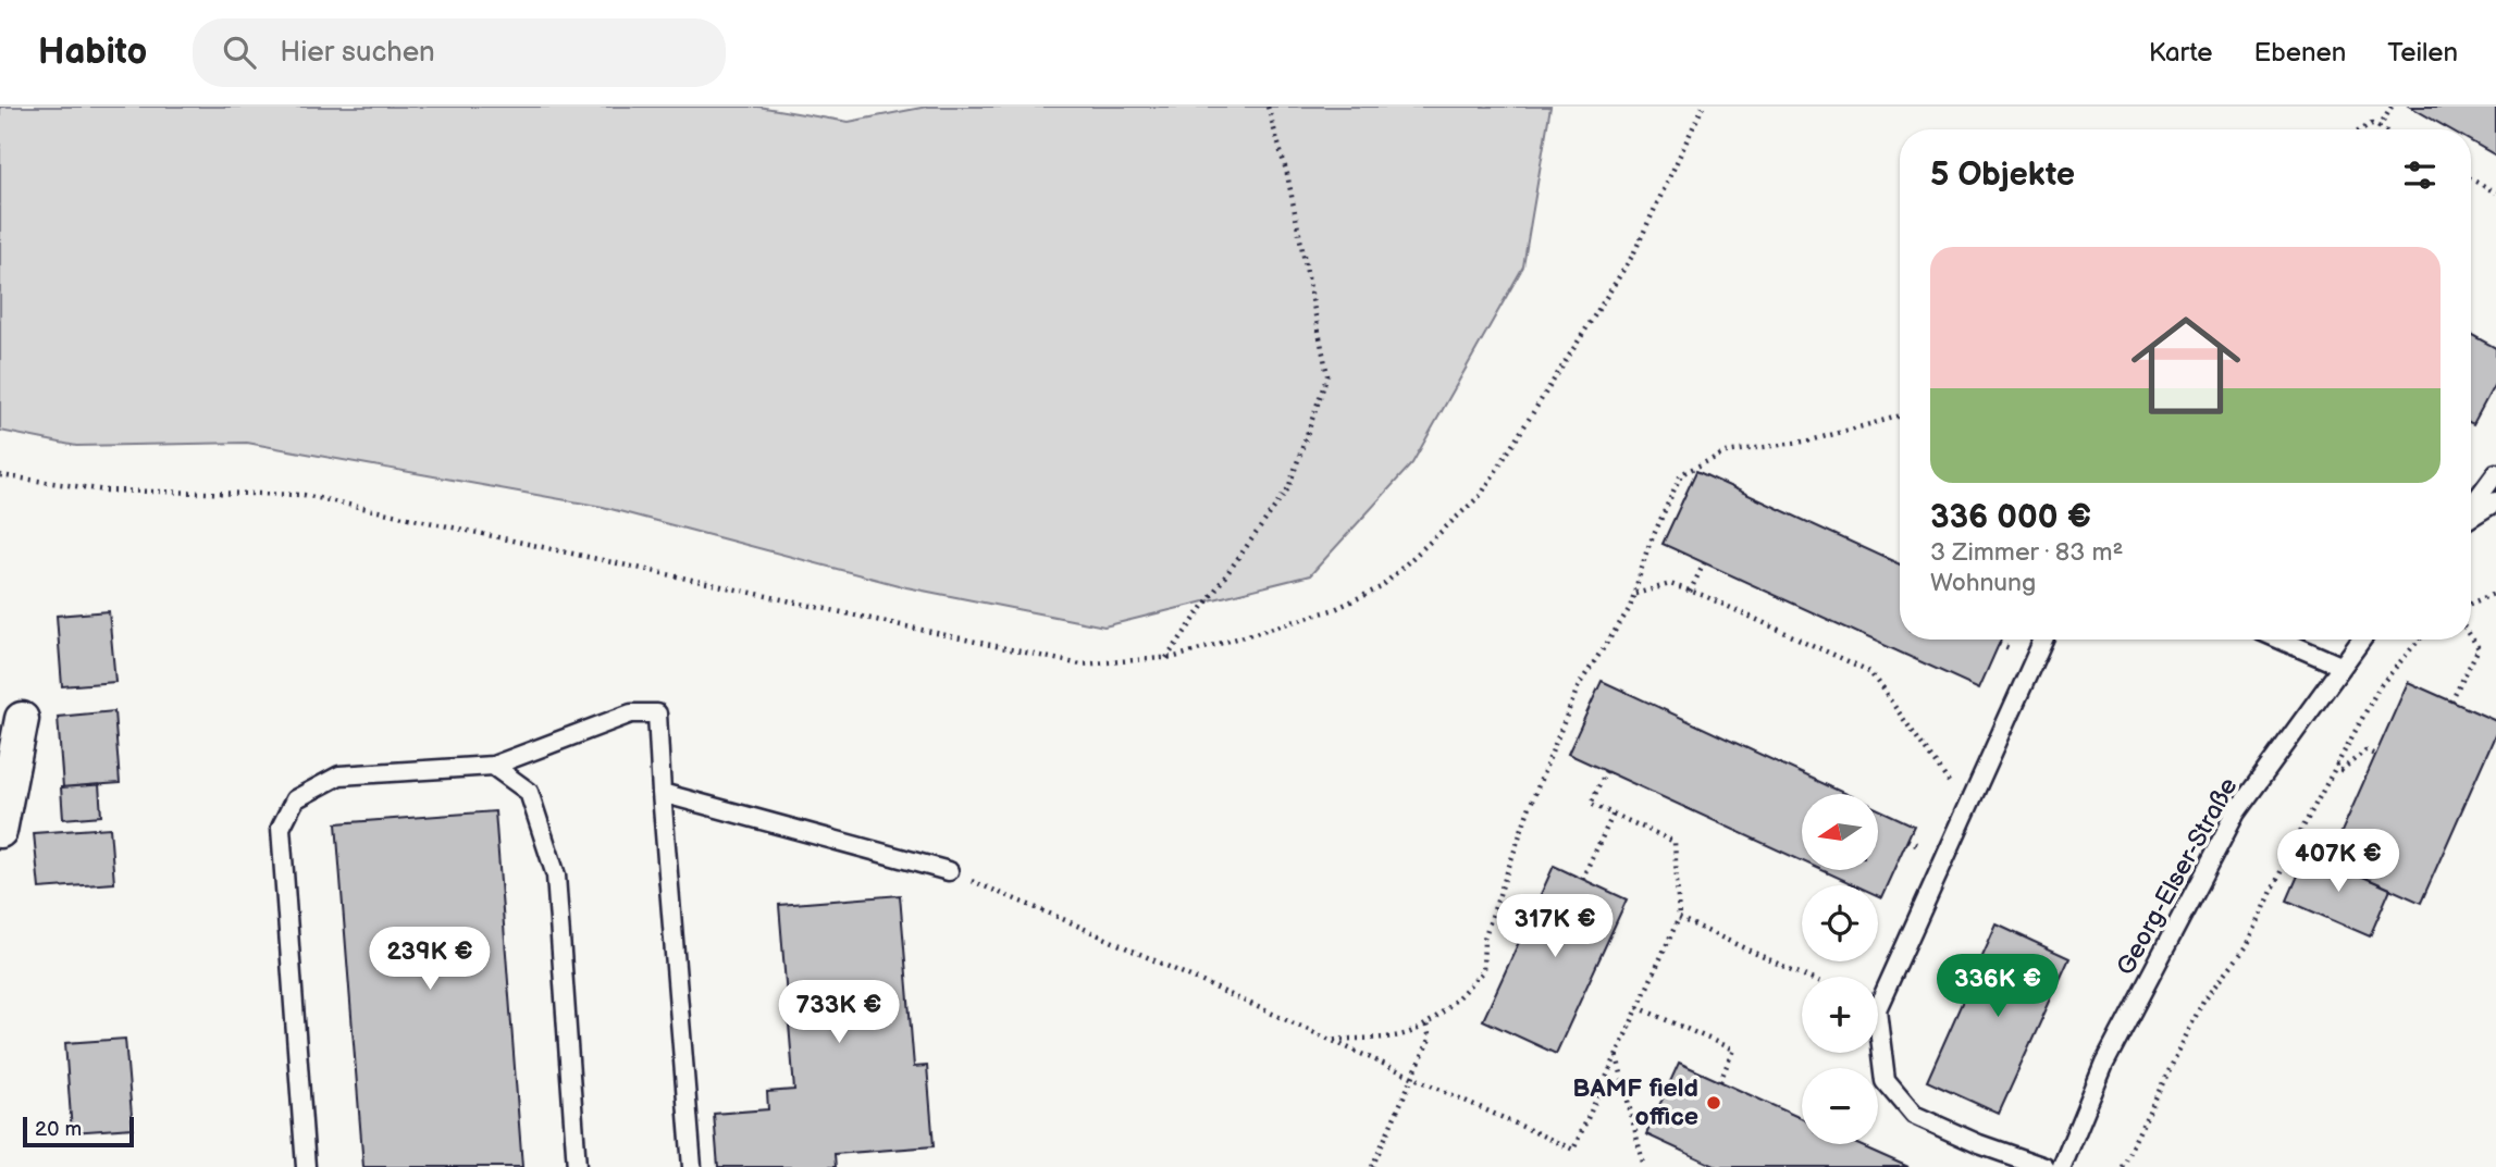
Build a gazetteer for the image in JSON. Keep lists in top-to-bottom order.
{
  "streets": {
    "lane": ["Georg-Elser-Straße"]
  },
  "places": ["BAMF field office"],
  "scale_bar": "20 m",
  "north": "left",
  "page": {
    "header": "Habito",
    "search": "Hier suchen",
    "nav": ["Karte", "Ebenen", "Teilen"],
    "heading": "5 Objekte",
    "list": [
      {
        "name": "336 000 €",
        "note": "3 Zimmer · 83 m² · Wohnung"
      }
    ],
    "map_buttons": ["+", "−"],
    "price": [
      "407K €",
      "317K €",
      "239K €",
      "336K €",
      "733K €"
    ],
    "scale": "20 m"
  }
}
